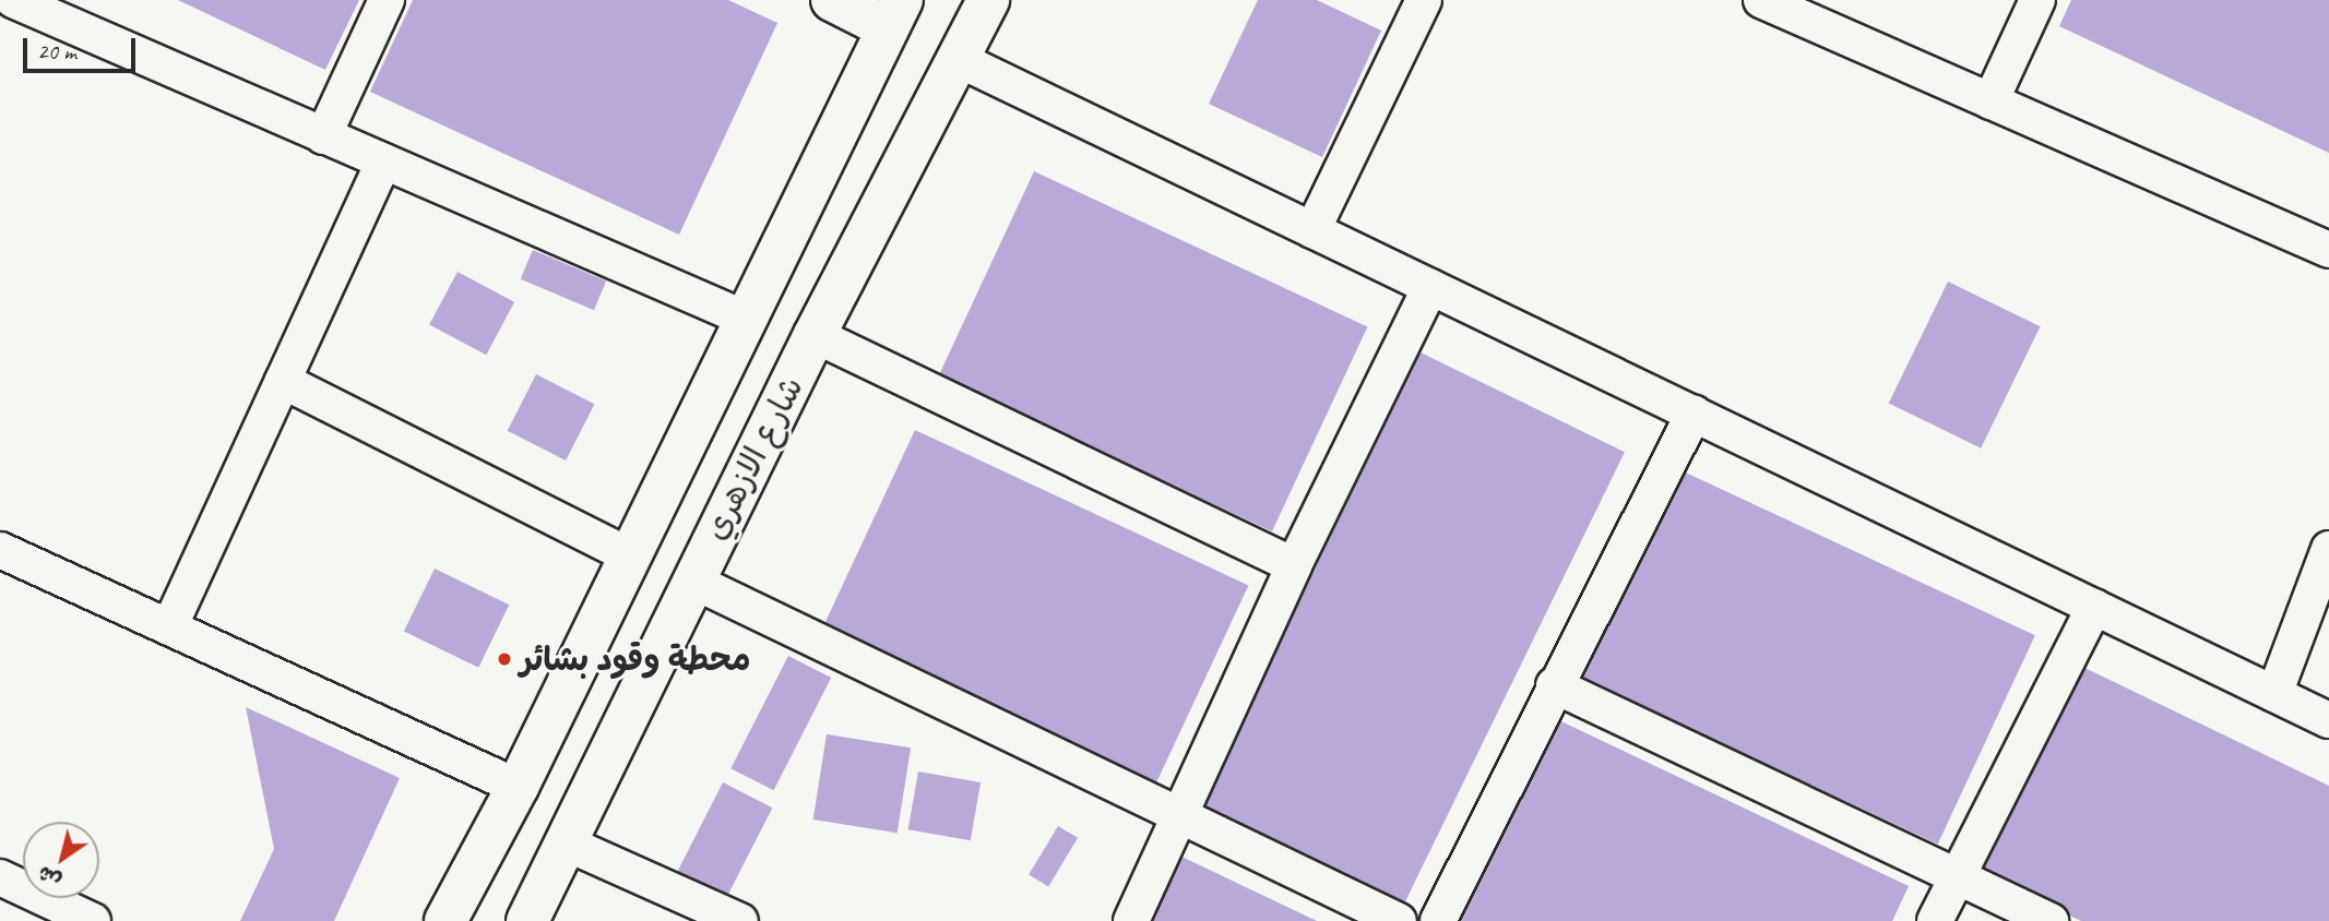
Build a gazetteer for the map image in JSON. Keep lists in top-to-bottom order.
{
  "streets": {
    "street": ["شارع الازهري"]
  },
  "places": ["محطة وقود بشائر"],
  "scale_bar": "20 m",
  "north": "bottom left"
}
